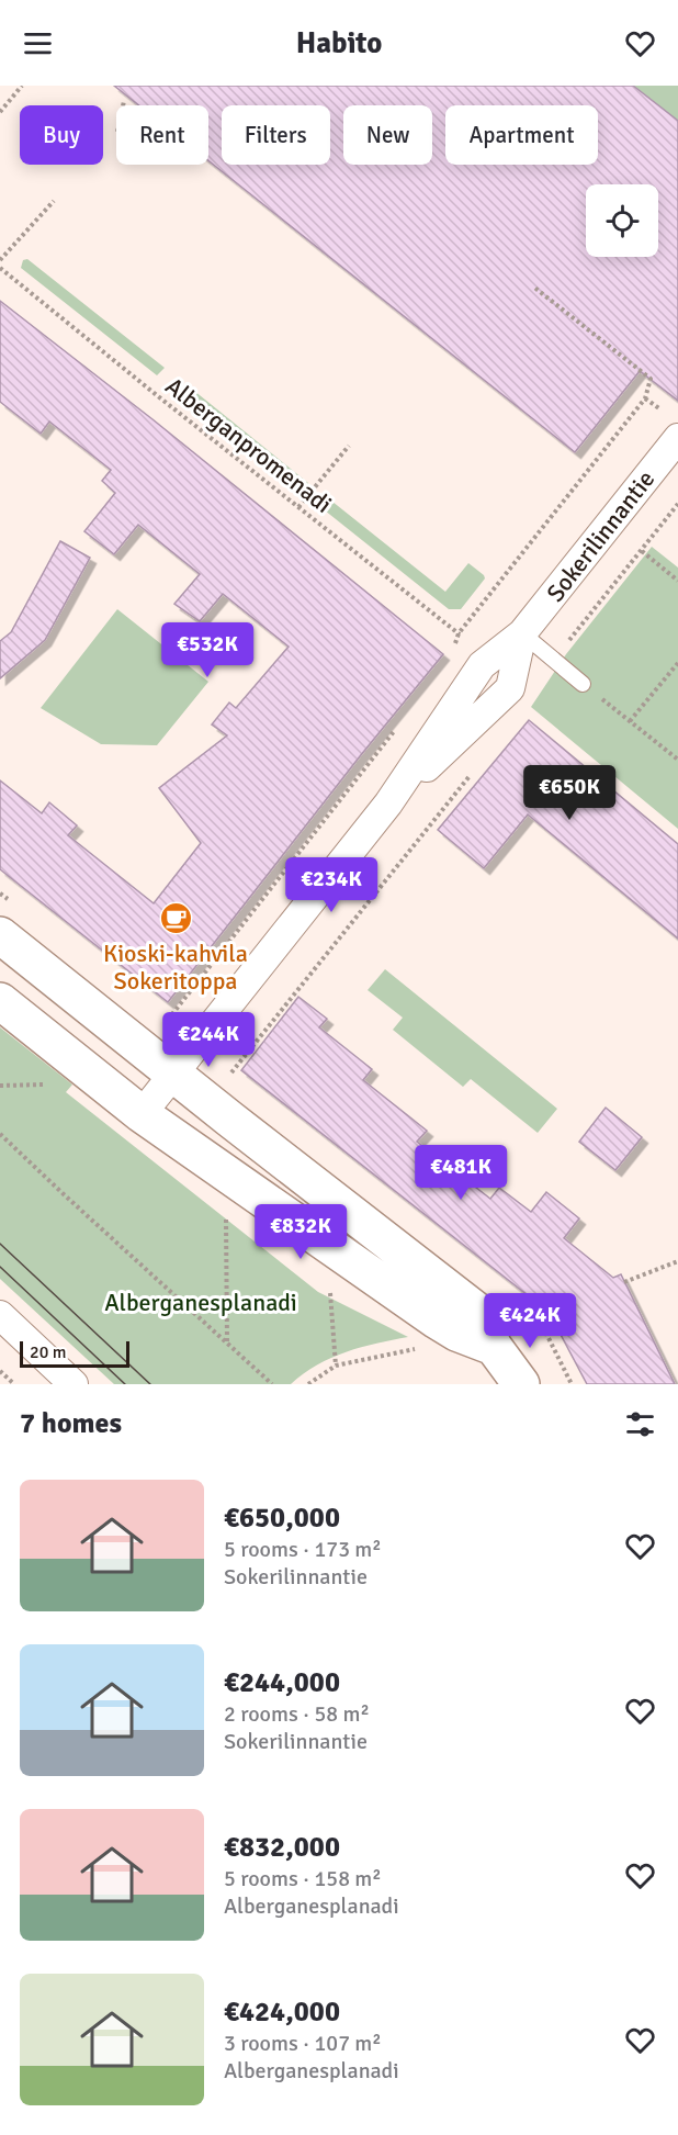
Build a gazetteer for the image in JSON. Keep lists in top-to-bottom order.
{
  "streets": {
    "street": ["Sokerilinnantie"],
    "path": ["Alberganpromenadi"]
  },
  "parks": ["Alberganesplanadi"],
  "places": {
    "cafe": ["Kioski-kahvila Sokeritoppa"]
  },
  "scale_bar": "20 m",
  "page": {
    "header": "Habito",
    "chip": [
      "Buy",
      "Rent",
      "Filters",
      "New",
      "Apartment"
    ],
    "price": [
      "€532K",
      "€650K",
      "€234K",
      "€244K",
      "€481K",
      "€832K",
      "€424K"
    ],
    "scale": "20 m",
    "heading": "7 homes",
    "list": [
      {
        "name": "€650,000",
        "note": "5 rooms · 173 m² · Sokerilinnantie"
      },
      {
        "name": "€244,000",
        "note": "2 rooms · 58 m² · Sokerilinnantie"
      },
      {
        "name": "€832,000",
        "note": "5 rooms · 158 m² · Alberganesplanadi"
      },
      {
        "name": "€424,000",
        "note": "3 rooms · 107 m² · Alberganesplanadi"
      }
    ]
  }
}
